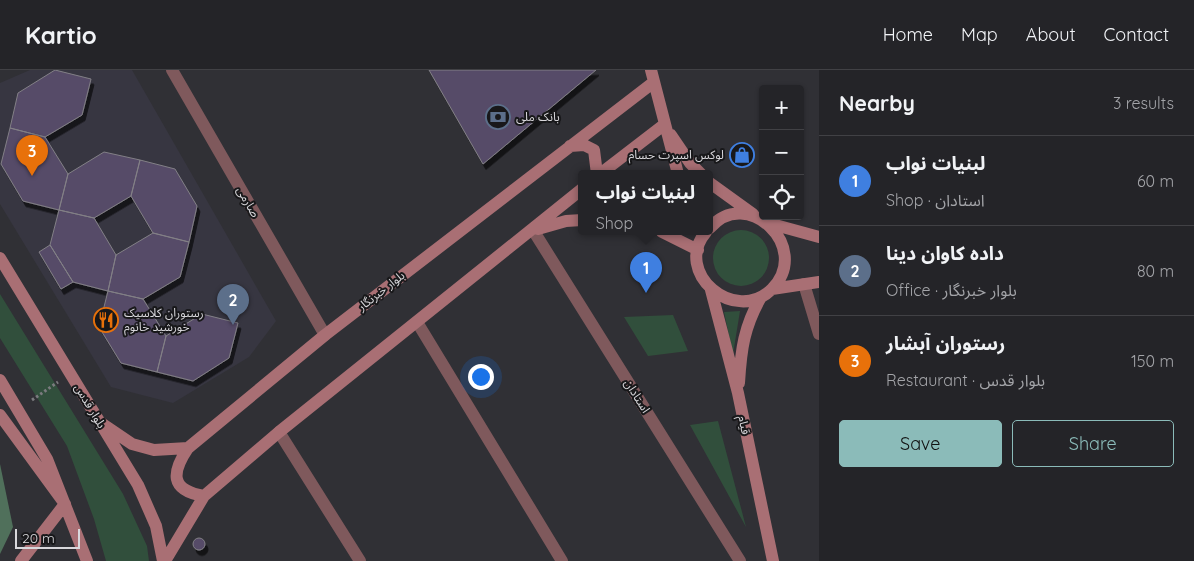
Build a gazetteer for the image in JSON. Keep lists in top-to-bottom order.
{
  "streets": {
    "street": [
      "صارمی",
      "بلوار خبرنگار",
      "استادان",
      "بلوار قدس",
      "قیام"
    ]
  },
  "crossings": [
    ["صارمی", "بلوار خبرنگار"]
  ],
  "places": {
    "bank": ["بانک ملی"],
    "shop": ["لوکس اسپرت حسام"],
    "restaurant": ["رستوران کلاسیک خورشید خانوم"]
  },
  "scale_bar": "20 m",
  "page": {
    "header": "Kartio",
    "nav": [
      "Home",
      "Map",
      "About",
      "Contact"
    ],
    "heading": ["Nearby", "3 results"],
    "map_buttons": ["+", "−"],
    "pins": ["3", "1", "2"],
    "list": [
      {
        "mark": "1",
        "name": "لبنیات نواب",
        "note": "Shop · استادان",
        "value": "60 m"
      },
      {
        "mark": "2",
        "name": "داده کاوان دینا",
        "note": "Office · بلوار خبرنگار",
        "value": "80 m"
      },
      {
        "mark": "3",
        "name": "رستوران آبشار",
        "note": "Restaurant · بلوار قدس",
        "value": "150 m"
      }
    ],
    "popup": ["لبنیات نواب", "Shop"],
    "buttons": ["Save", "Share"],
    "scale": "20 m"
  }
}
